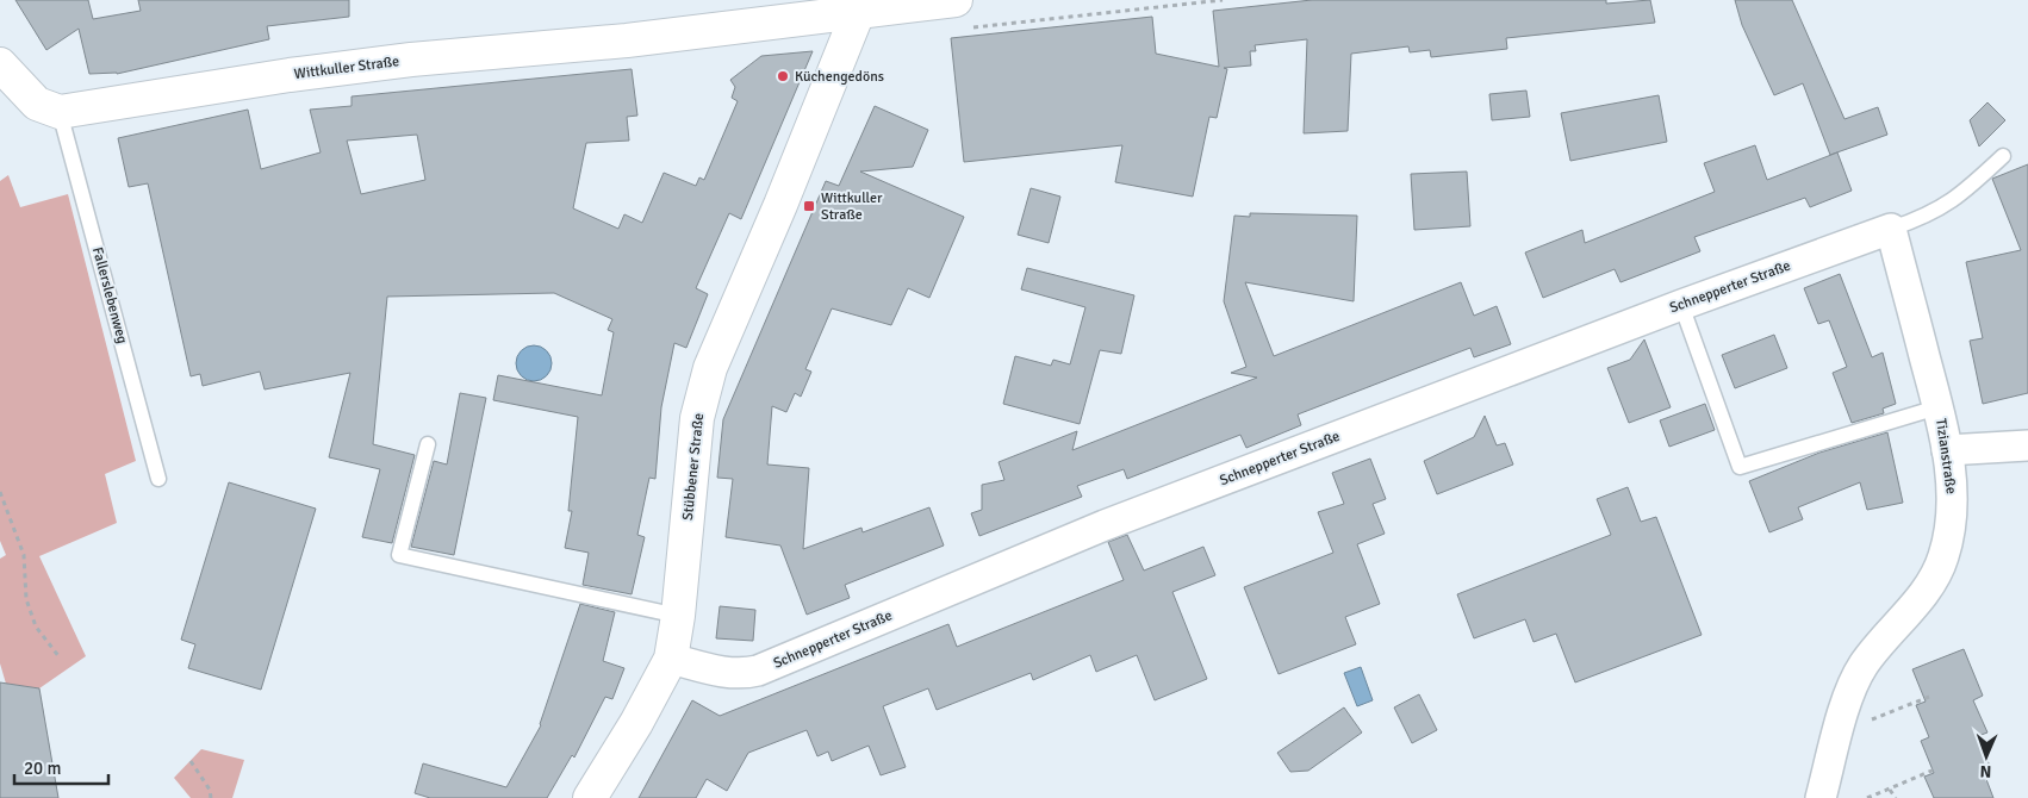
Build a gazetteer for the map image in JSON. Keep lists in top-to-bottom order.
{
  "streets": {
    "main road": ["Wittkuller Straße", "Stübbener Straße"],
    "street": ["Schnepperter Straße", "Tizianstraße"],
    "lane": ["Fallerslebenweg"]
  },
  "crossings": [
    ["Wittkuller Straße", "Fallerslebenweg"],
    ["Wittkuller Straße", "Stübbener Straße"],
    ["Schnepperter Straße", "Tizianstraße"],
    ["Schnepperter Straße", "Stübbener Straße"]
  ],
  "places": {
    "other": ["Küchengedöns"],
    "transit": ["Wittkuller Straße"]
  },
  "scale_bar": "20 m",
  "north": "bottom"
}
